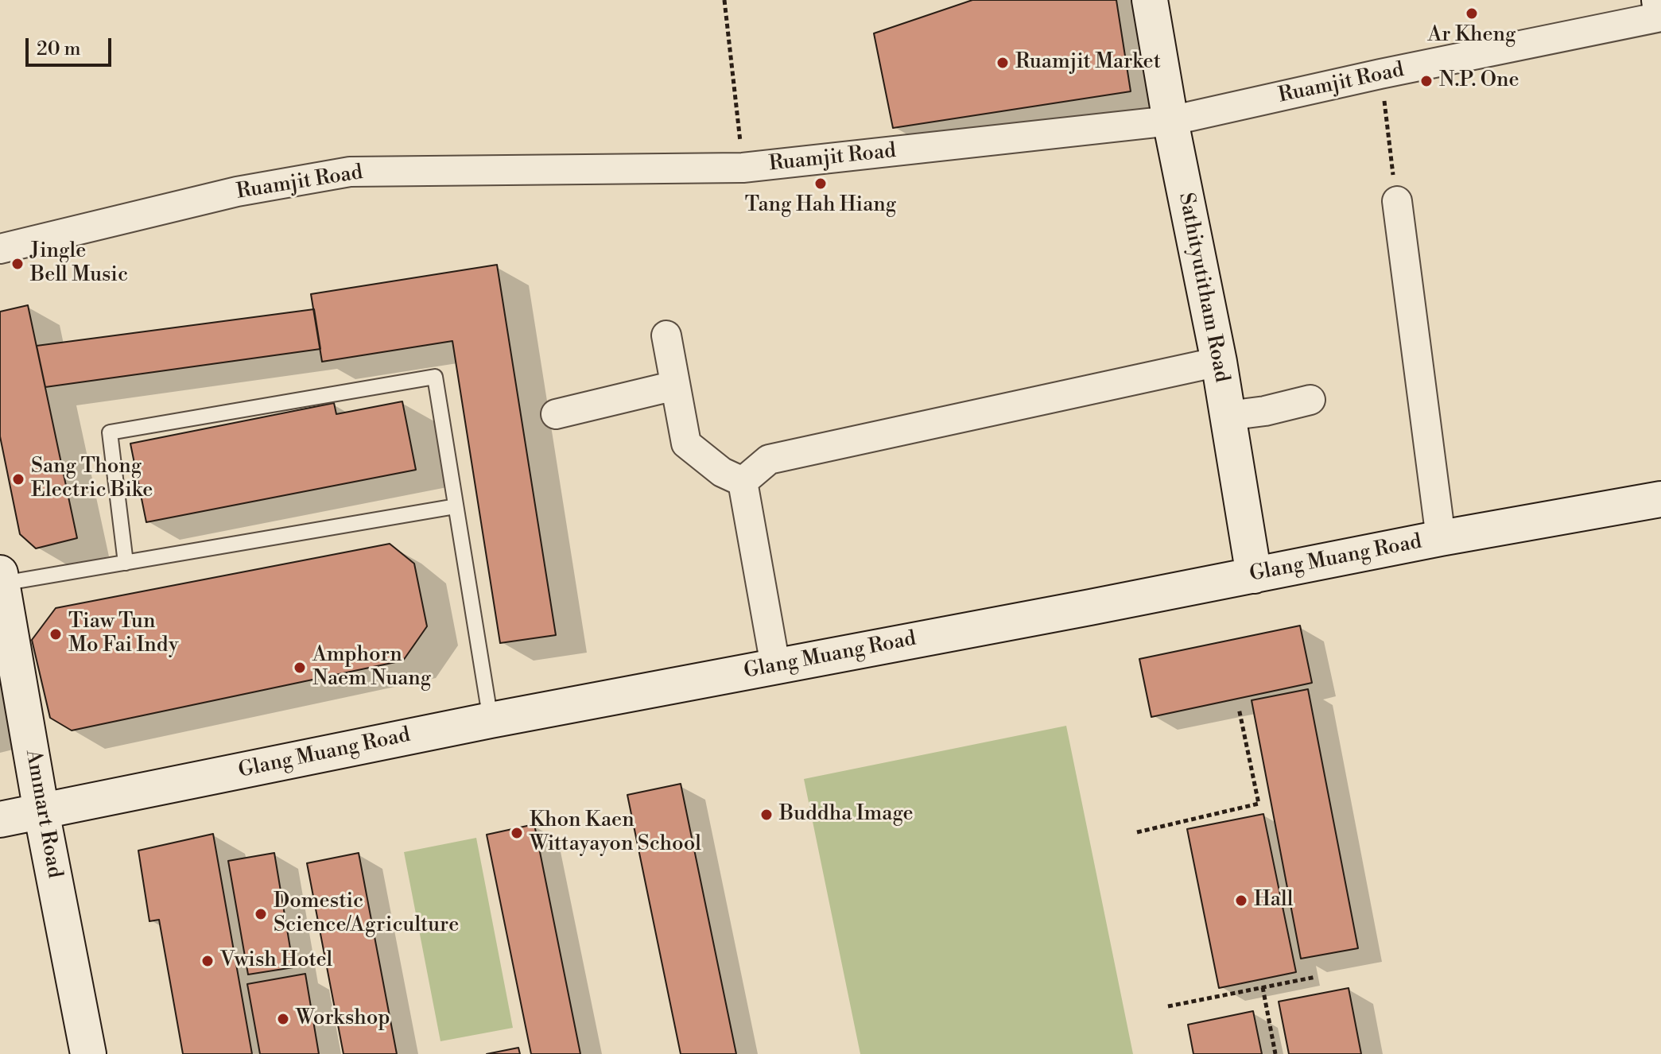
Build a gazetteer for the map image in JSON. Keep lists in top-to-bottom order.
{
  "streets": {
    "main road": ["Sathityutitham Road", "Glang Muang Road", "Ammart Road"],
    "street": ["Ruamjit Road"]
  },
  "crossings": [
    ["Ruamjit Road", "Sathityutitham Road"],
    ["Sathityutitham Road", "Glang Muang Road"],
    ["Glang Muang Road", "Ammart Road"]
  ],
  "places": [
    "Ar Kheng",
    "Ruamjit Market",
    "N.P. One",
    "Tang Hah Hiang",
    "Jingle Bell Music",
    "Sang Thong Electric Bike",
    "Tiaw Tun Mo Fai Indy",
    "Amphorn Naem Nuang",
    "Buddha Image",
    "Khon Kaen Wittayayon School",
    "Hall",
    "Domestic Science/Agriculture",
    "Vwish Hotel",
    "Workshop"
  ],
  "scale_bar": "20 m"
}
